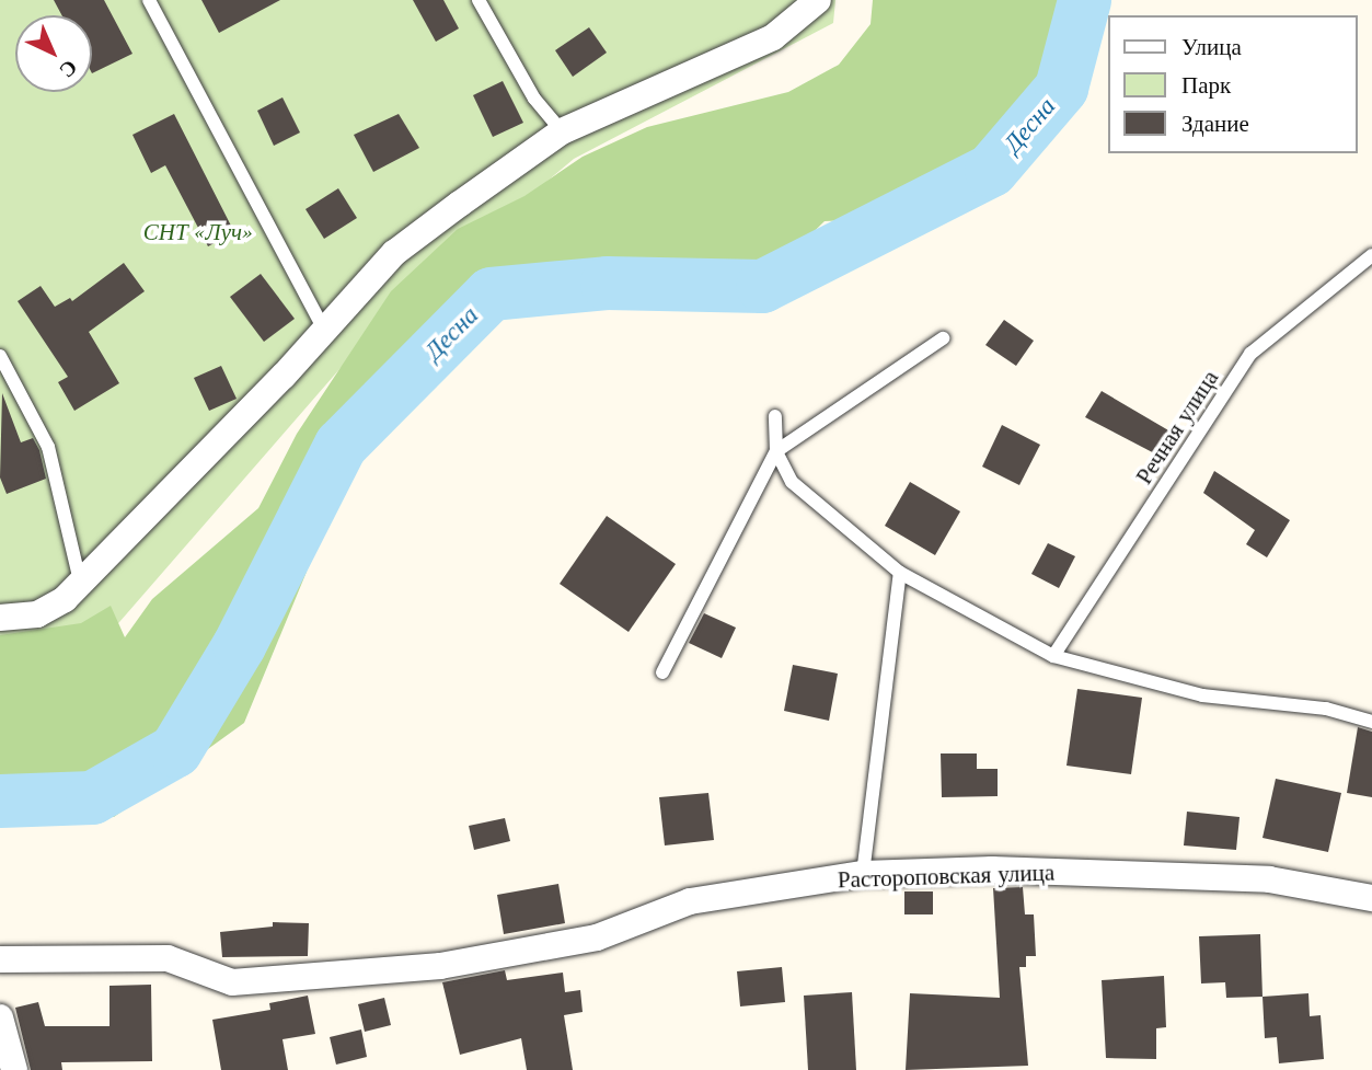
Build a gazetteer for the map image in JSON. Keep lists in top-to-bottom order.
{
  "streets": {
    "street": ["Растороповская улица"],
    "lane": ["Речная улица"]
  },
  "water": ["Десна"],
  "parks": ["СНТ «Луч»"],
  "legend": ["Улица", "Парк", "Здание"],
  "north": "bottom right"
}
